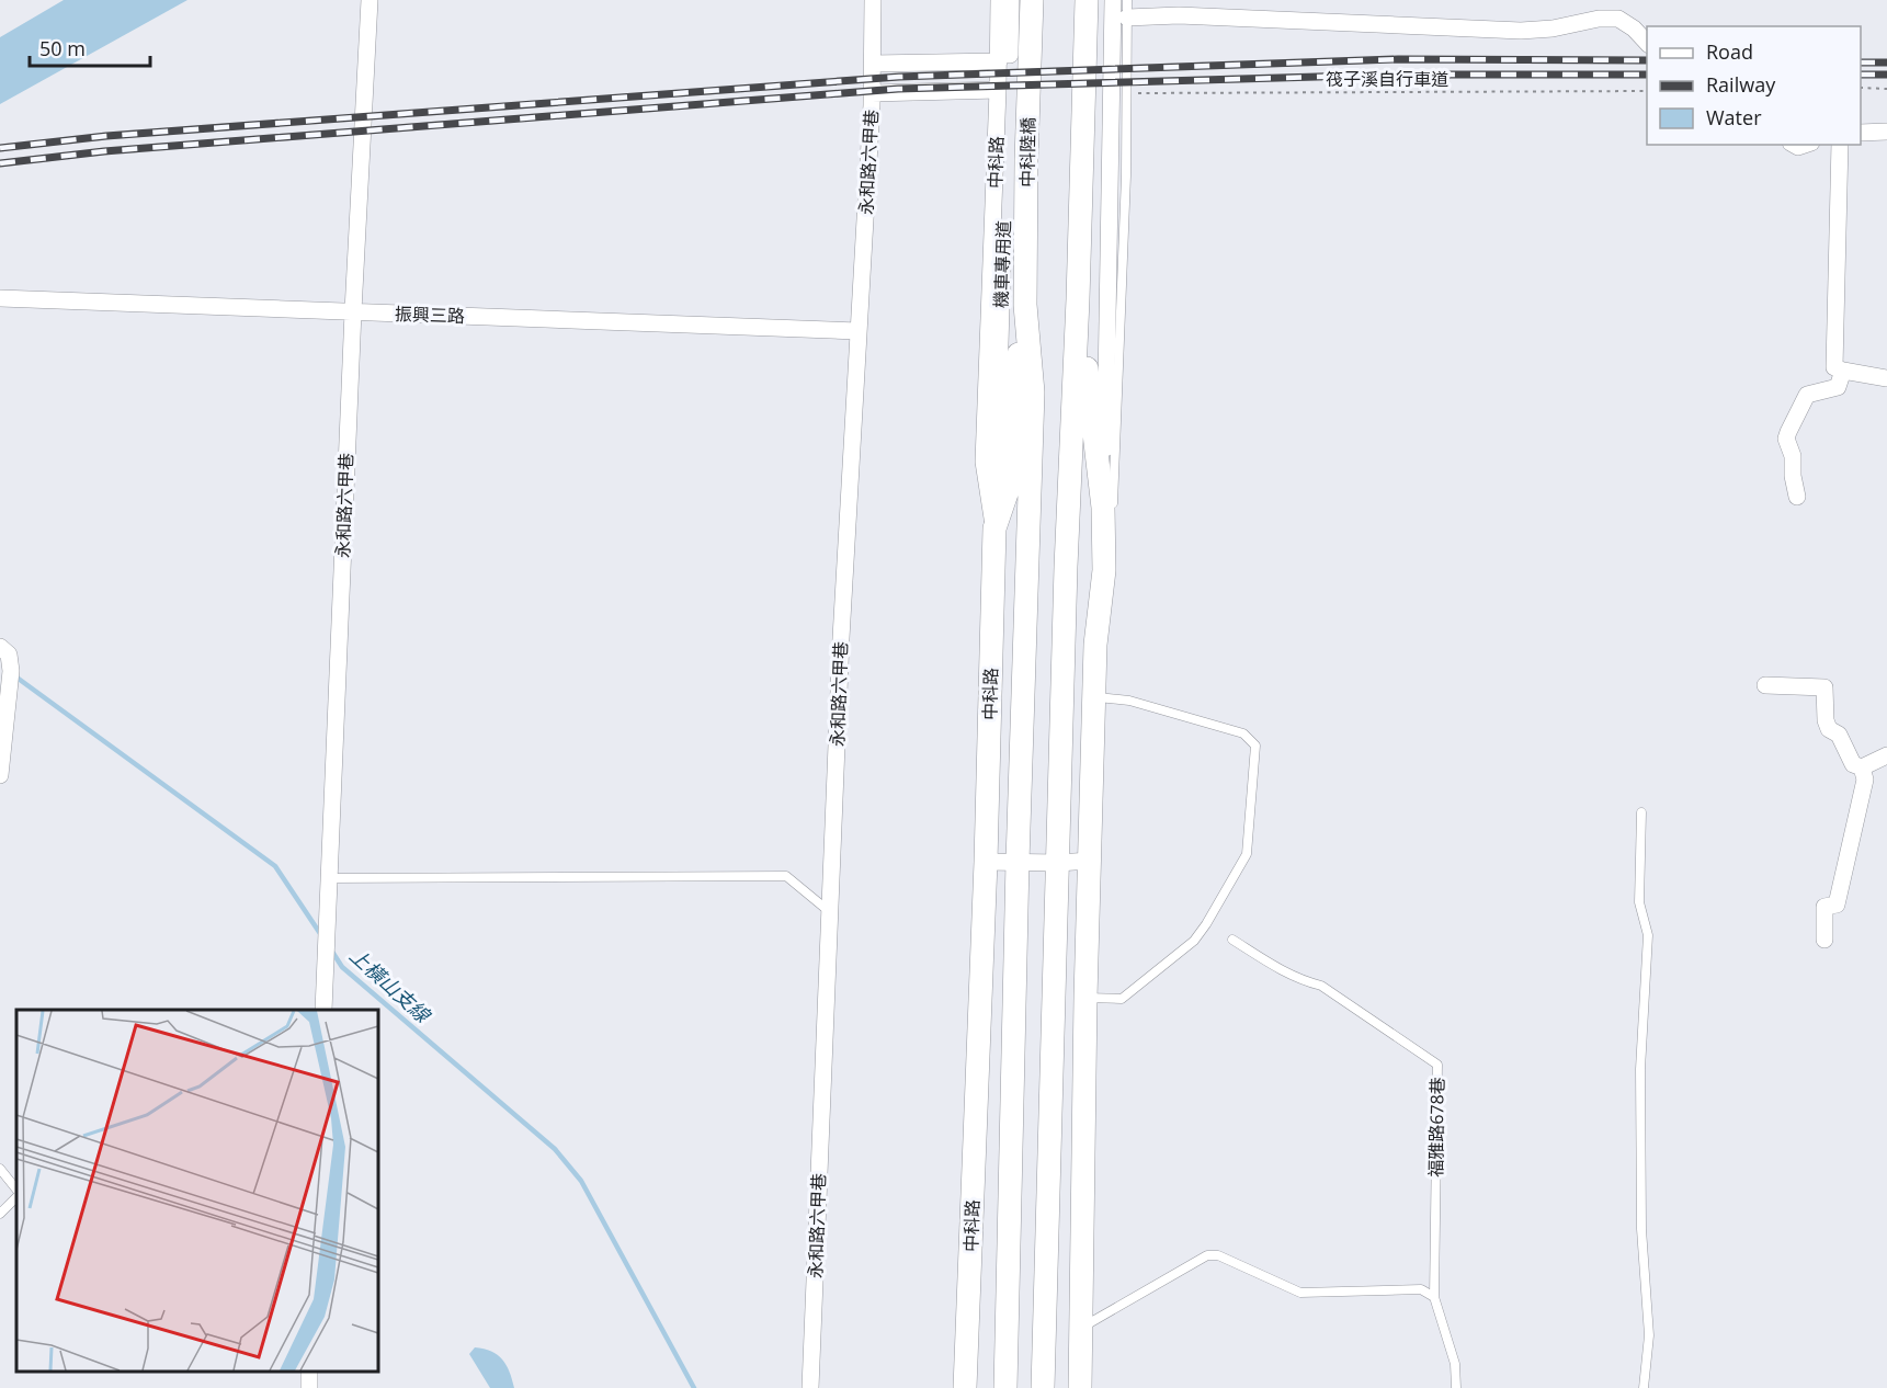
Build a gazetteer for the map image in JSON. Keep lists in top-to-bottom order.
{
  "streets": {
    "street": [
      "中科陸橋",
      "永和路六甲巷",
      "中科路",
      "機車專用道",
      "振興三路"
    ],
    "lane": ["福雅路678巷"],
    "path": ["筏子溪自行車道"]
  },
  "crossings": [
    ["中科陸橋", "中科路"],
    ["永和路六甲巷", "振興三路"],
    ["中科路", "機車專用道"]
  ],
  "water": ["上橫山支線"],
  "legend": ["Road", "Railway", "Water"],
  "scale_bar": "50 m"
}
